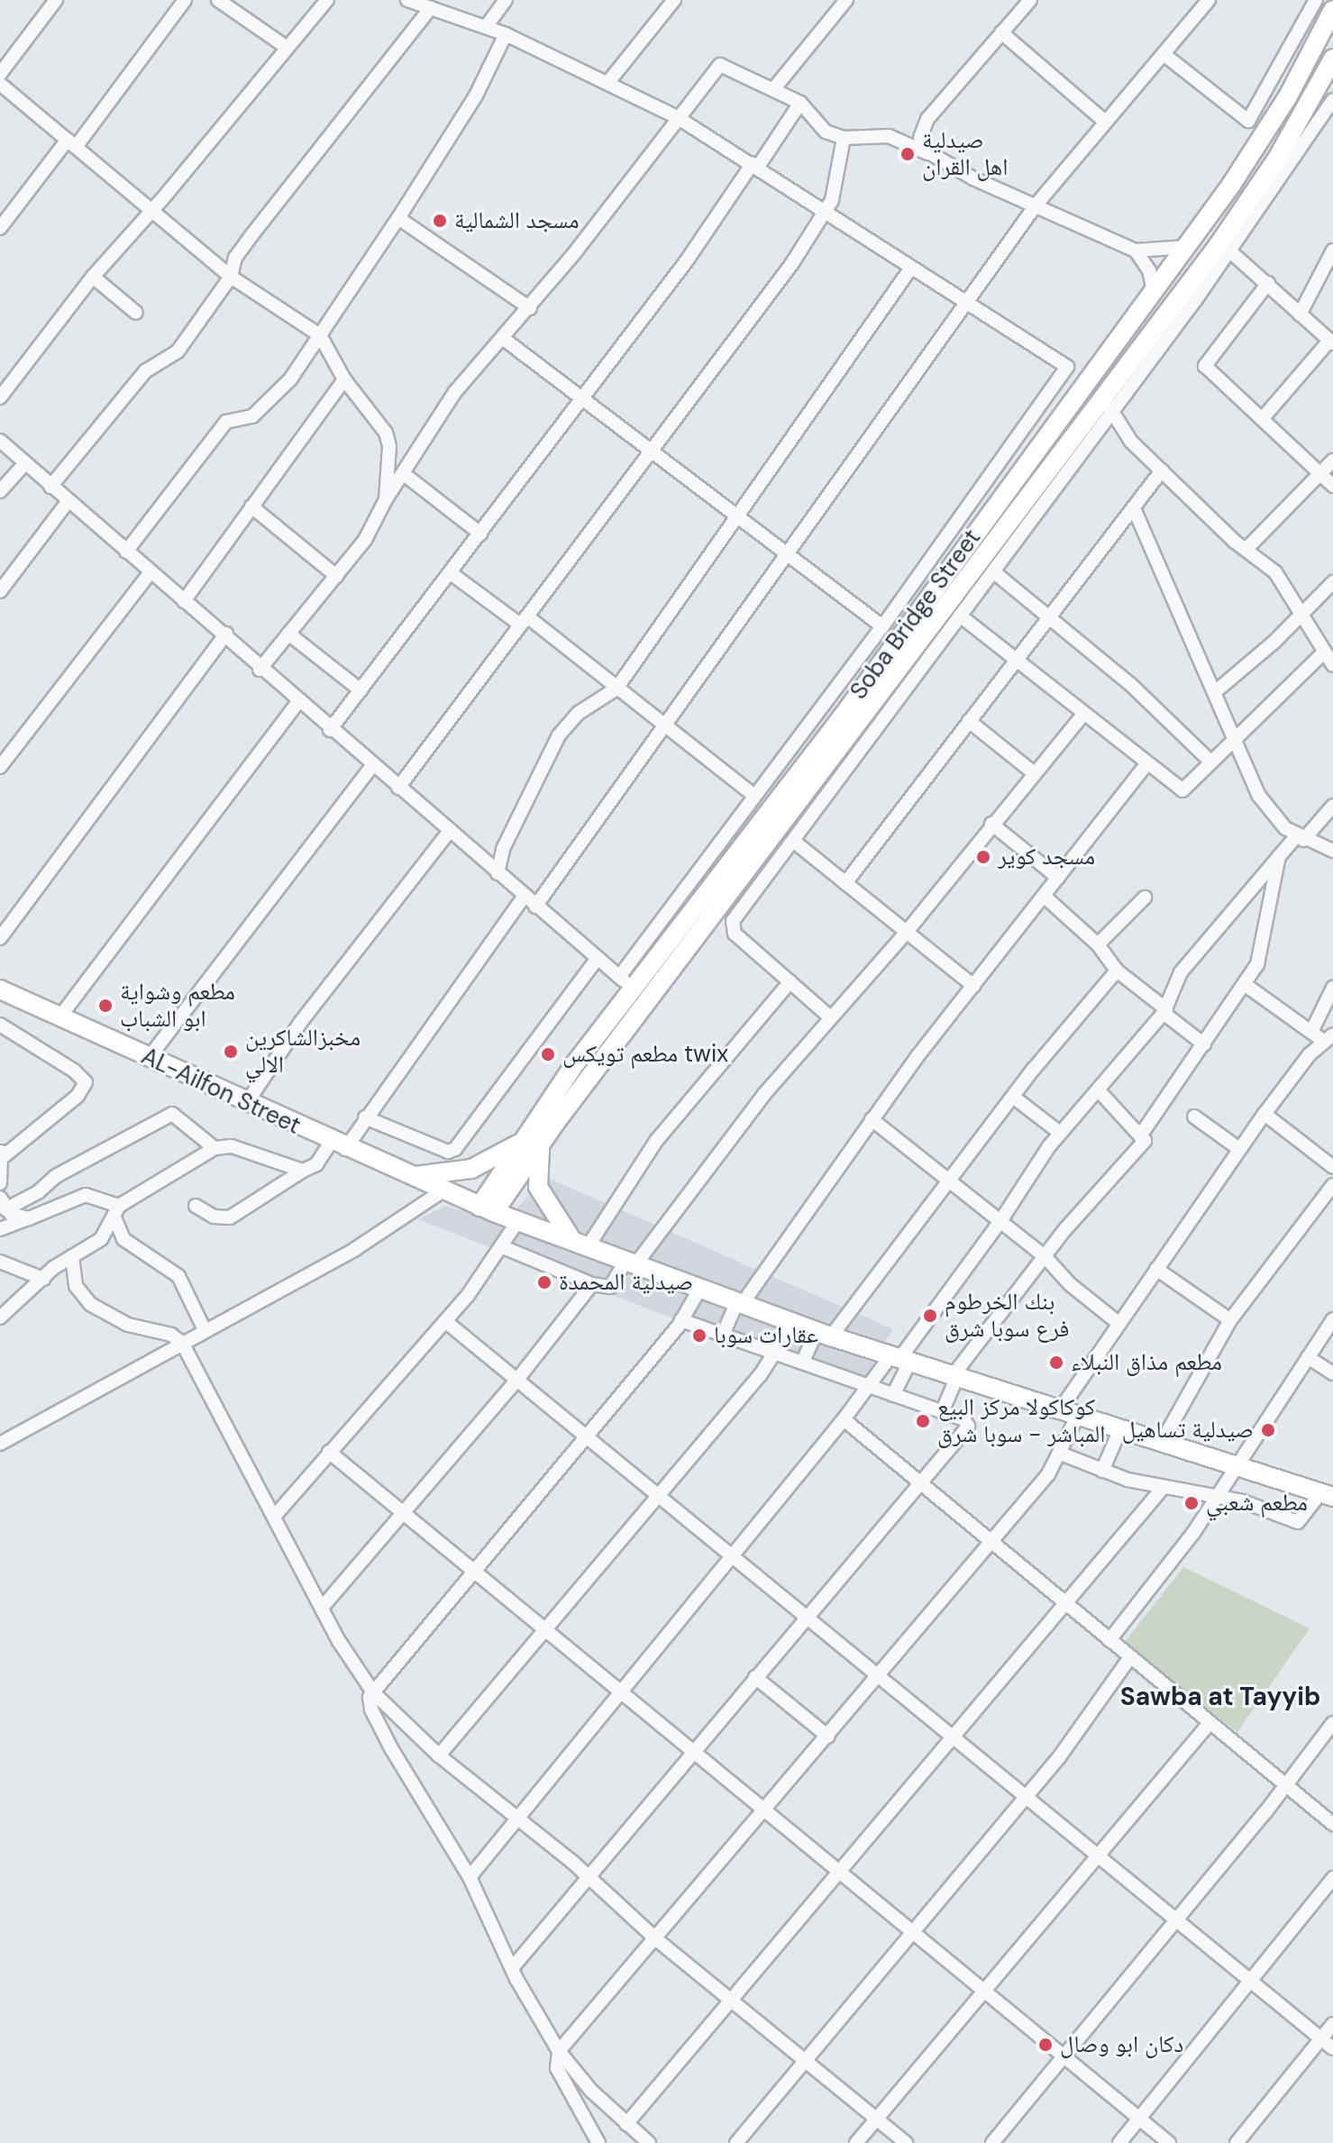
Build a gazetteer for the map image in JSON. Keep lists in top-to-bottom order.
{
  "streets": {
    "highway": ["Soba Bridge Street", "AL-Ailfon Street"]
  },
  "crossings": [
    ["Soba Bridge Street", "AL-Ailfon Street"]
  ],
  "districts": ["Sawba at Tayyib"],
  "places": [
    "صيدلية اهل القران",
    "مسجد الشمالية",
    "مسجد كوير",
    "مطعم وشواية ابو الشباب",
    "مخبزالشاكرين الالي",
    "مطعم تويكس twix",
    "صيدلية المحمدة",
    "بنك الخرطوم فرع سوبا شرق",
    "عقارات سوبا",
    "مطعم مذاق النبلاء",
    "كوكاكولا مركز البيع المباشر - سوبا شرق",
    "صيدلية تساهيل",
    "مطعم شعبي",
    "دكان ابو وصال"
  ]
}
